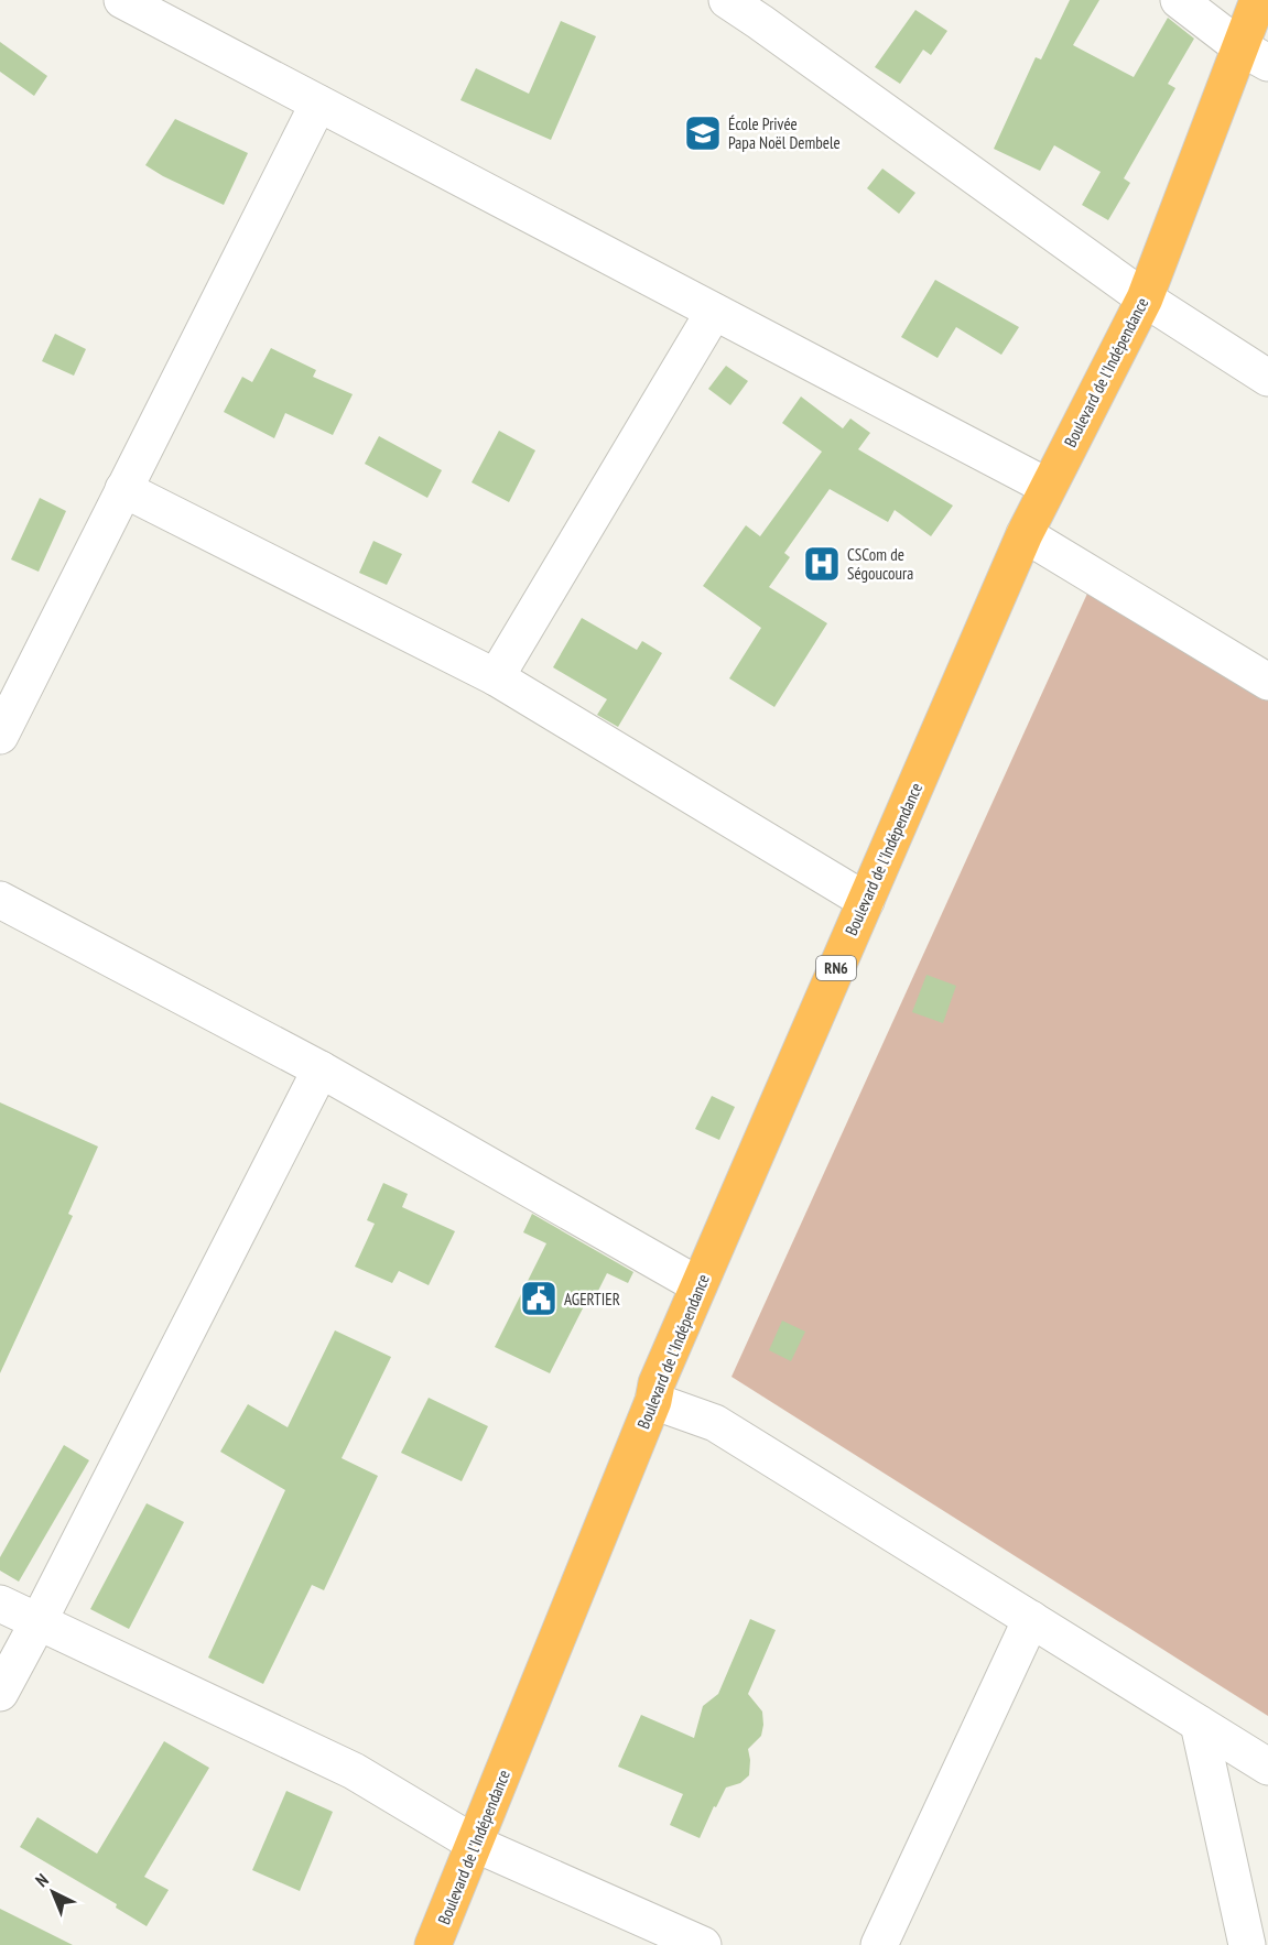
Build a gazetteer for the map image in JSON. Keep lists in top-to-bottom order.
{
  "streets": {
    "highway": ["Boulevard de l'Indépendance", "RN6"]
  },
  "places": {
    "school or university": ["École Privée Papa Noël Dembele"],
    "hospital": ["CSCom de Ségoucoura"],
    "public building": ["AGERTIER"]
  },
  "north": "top left"
}
